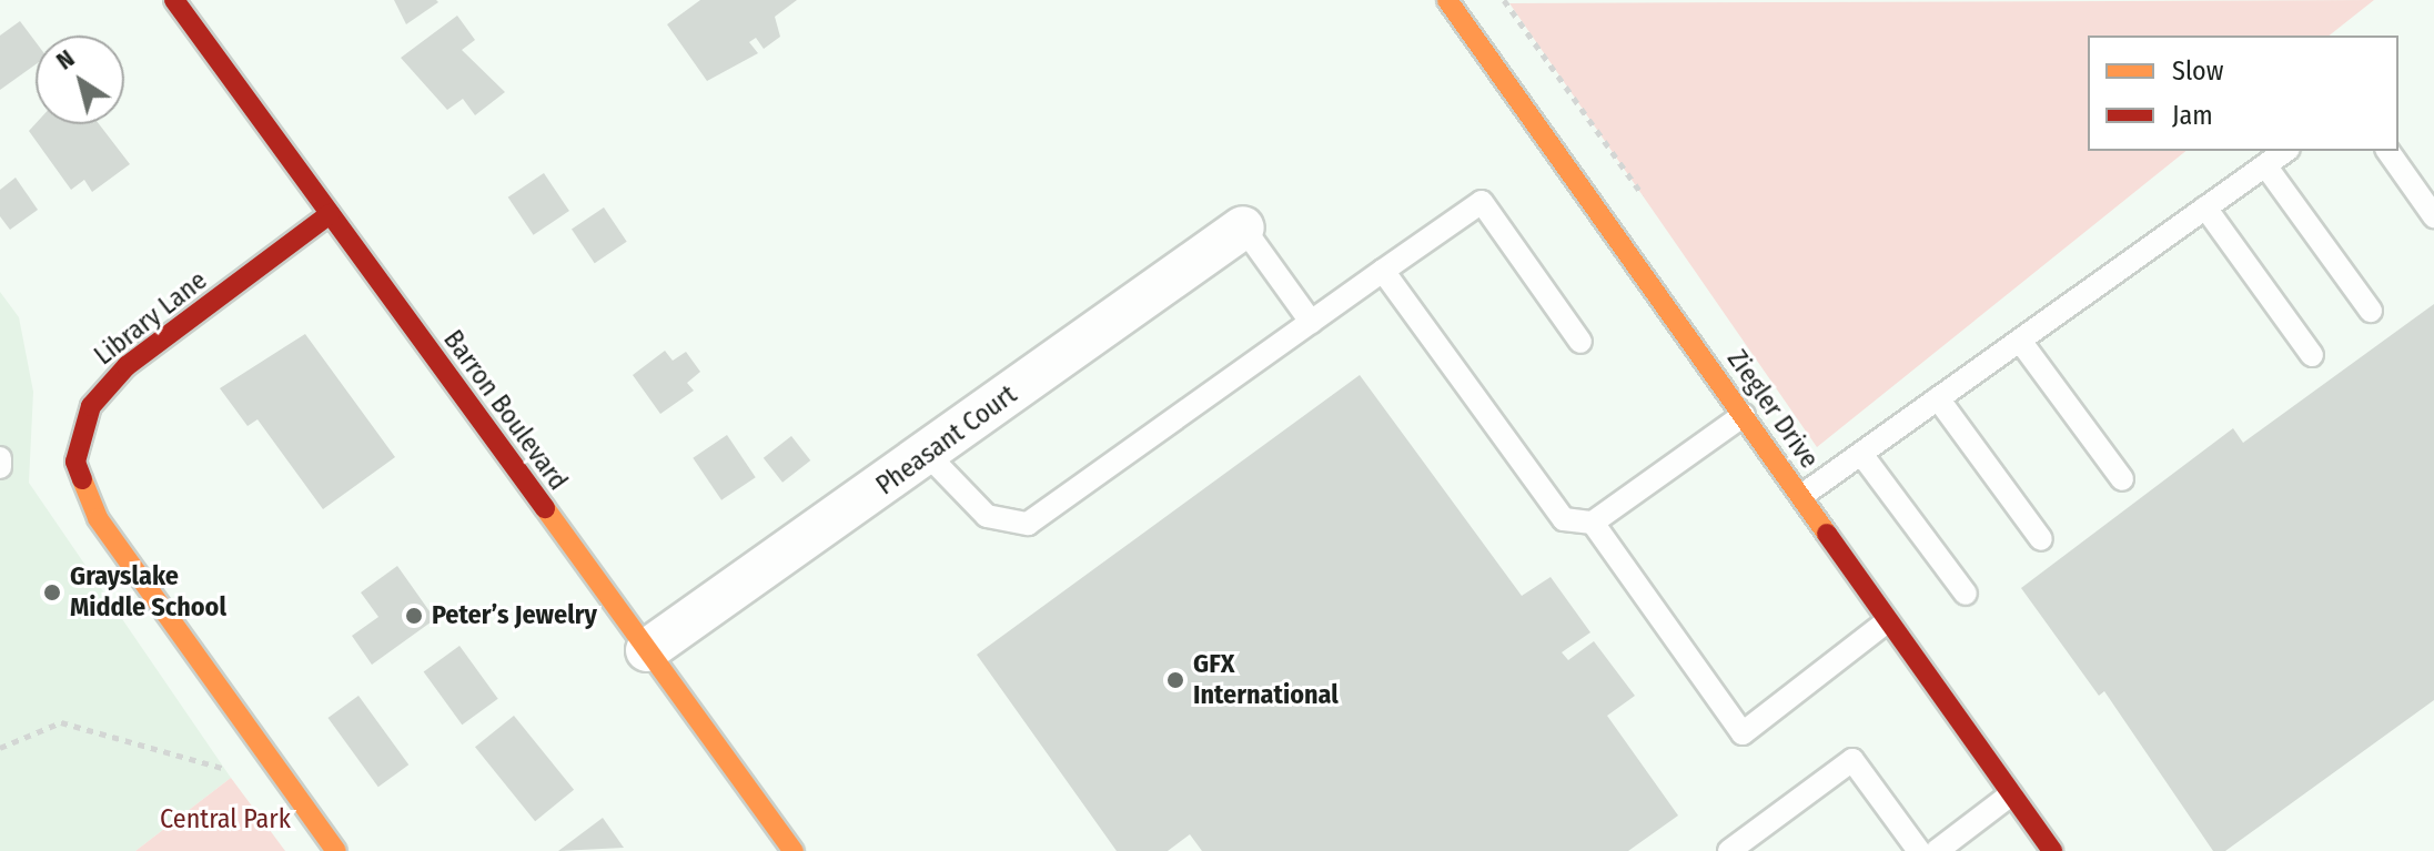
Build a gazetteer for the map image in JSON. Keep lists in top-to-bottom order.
{
  "streets": {
    "street": [
      "Library Lane",
      "Ziegler Drive",
      "Barron Boulevard",
      "Pheasant Court"
    ]
  },
  "crossings": [
    ["Library Lane", "Barron Boulevard"],
    ["Barron Boulevard", "Pheasant Court"]
  ],
  "parks": ["Central Park"],
  "places": ["Grayslake Middle School", "Peter’s Jewelry", "GFX International"],
  "legend": ["Slow", "Jam"],
  "north": "top left"
}
